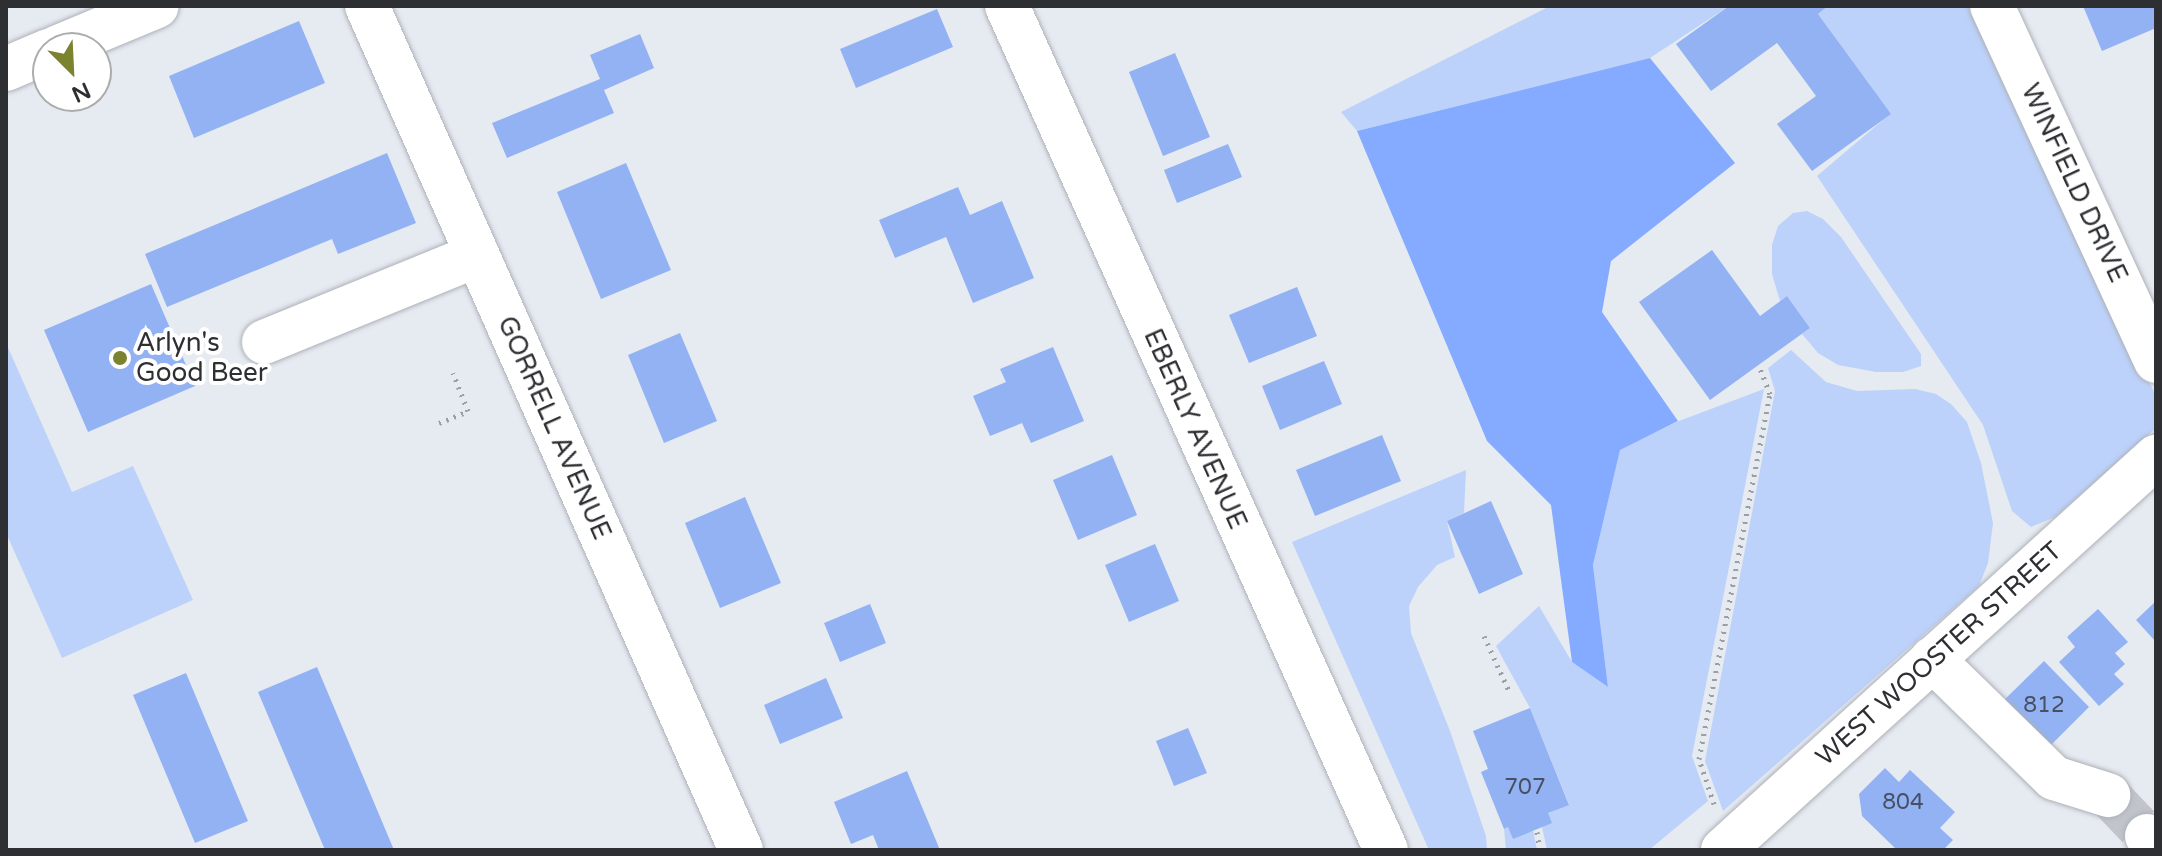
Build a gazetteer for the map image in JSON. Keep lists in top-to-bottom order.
{
  "streets": {
    "street": [
      "WINFIELD DRIVE",
      "GORRELL AVENUE",
      "EBERLY AVENUE",
      "WEST WOOSTER STREET"
    ]
  },
  "places": ["Arlyn's Good Beer"],
  "house_numbers": ["812", "707", "804"],
  "north": "bottom right"
}
